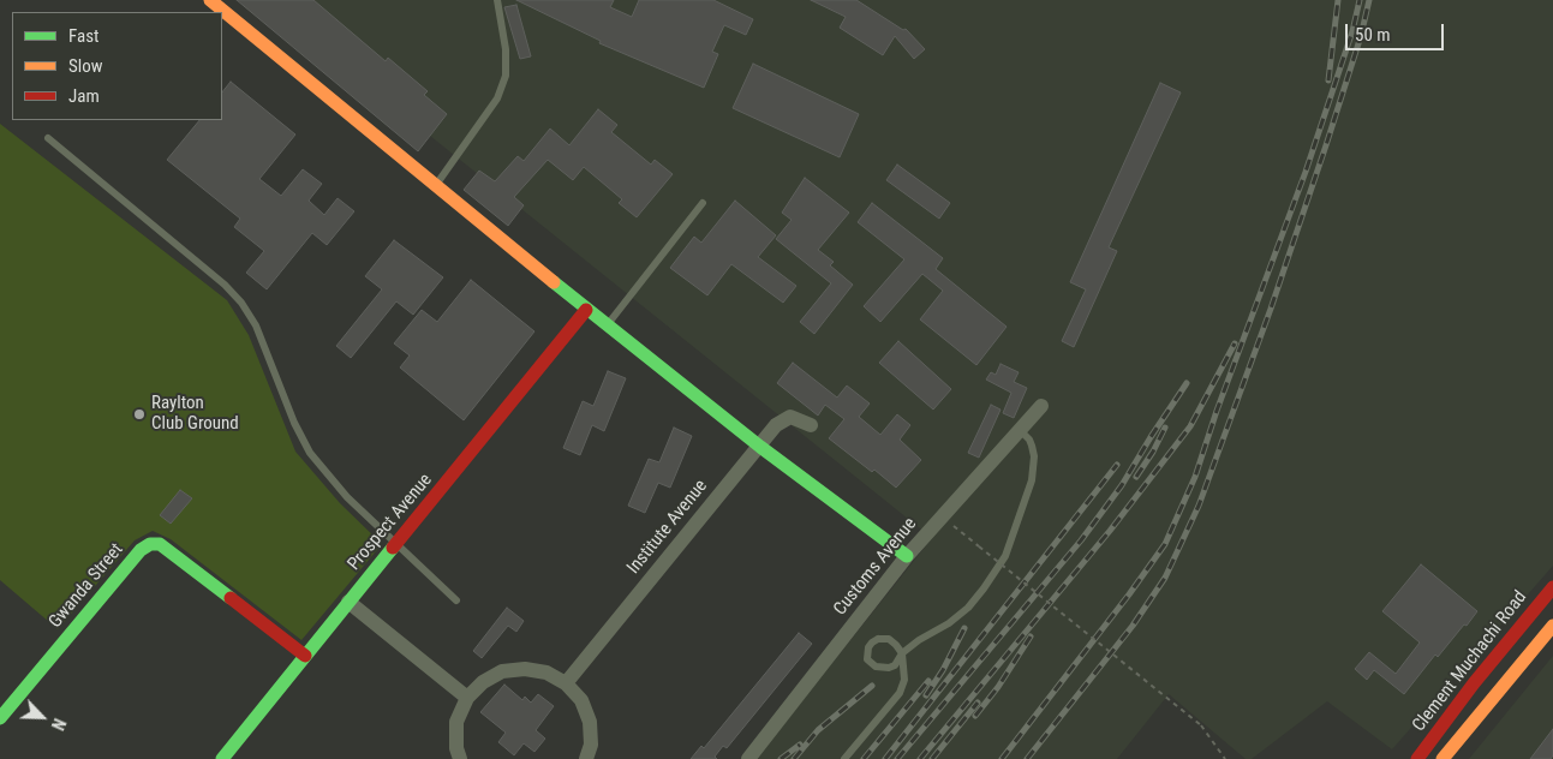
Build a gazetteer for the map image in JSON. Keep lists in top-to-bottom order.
{
  "streets": {
    "street": [
      "Prospect Avenue",
      "Institute Avenue",
      "Customs Avenue",
      "Gwanda Street",
      "Clement Muchachi Road"
    ]
  },
  "crossings": [
    ["Prospect Avenue", "Gwanda Street"]
  ],
  "places": ["Raylton Club Ground"],
  "legend": ["Fast", "Slow", "Jam"],
  "scale_bar": "50 m",
  "north": "bottom right"
}
